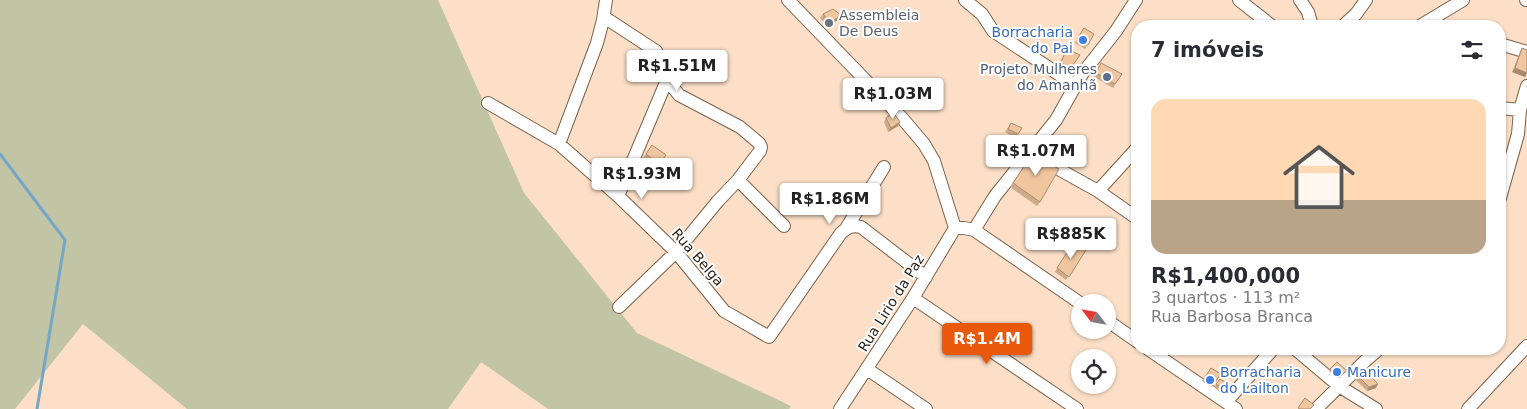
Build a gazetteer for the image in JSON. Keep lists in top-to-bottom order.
{
  "streets": {
    "street": ["Rua Belga", "Rua Lirio da Paz"]
  },
  "places": [
    "Assembleia De Deus",
    "Borracharia do Pai",
    "Projeto Mulheres do Amanhã",
    "Manicure",
    "Borracharia do Lailton"
  ],
  "north": "top left",
  "page": {
    "heading": "7 imóveis",
    "price": [
      "R$1.51M",
      "R$1.03M",
      "R$1.07M",
      "R$1.93M",
      "R$1.86M",
      "R$885K",
      "R$1.4M"
    ],
    "list": [
      {
        "name": "R$1,400,000",
        "note": "3 quartos · 113 m² · Rua Barbosa Branca"
      }
    ]
  }
}
